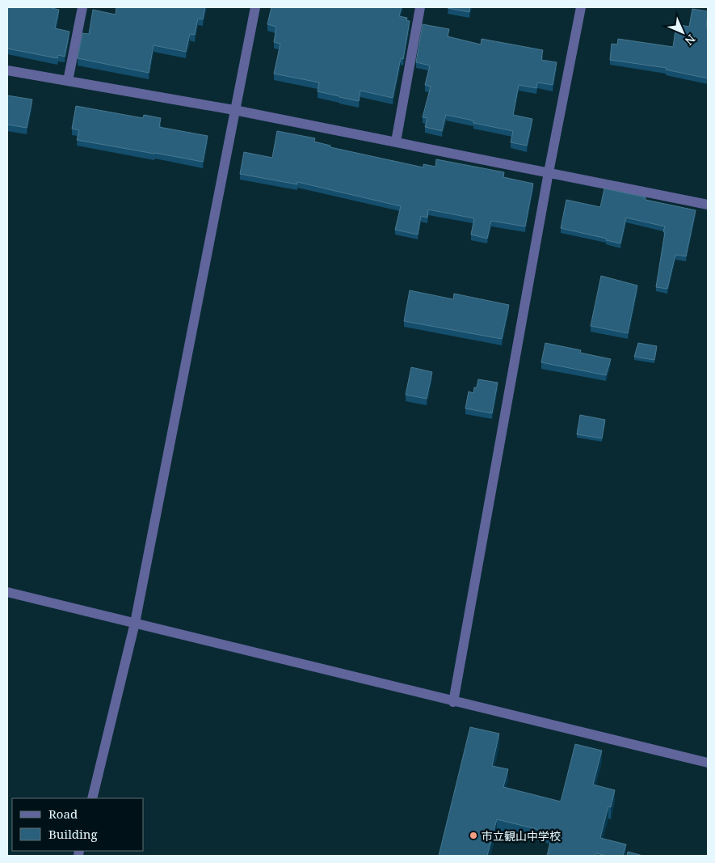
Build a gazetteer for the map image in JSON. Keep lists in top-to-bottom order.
{
  "places": ["市立観山中学校"],
  "legend": ["Road", "Building"],
  "north": "bottom right"
}
